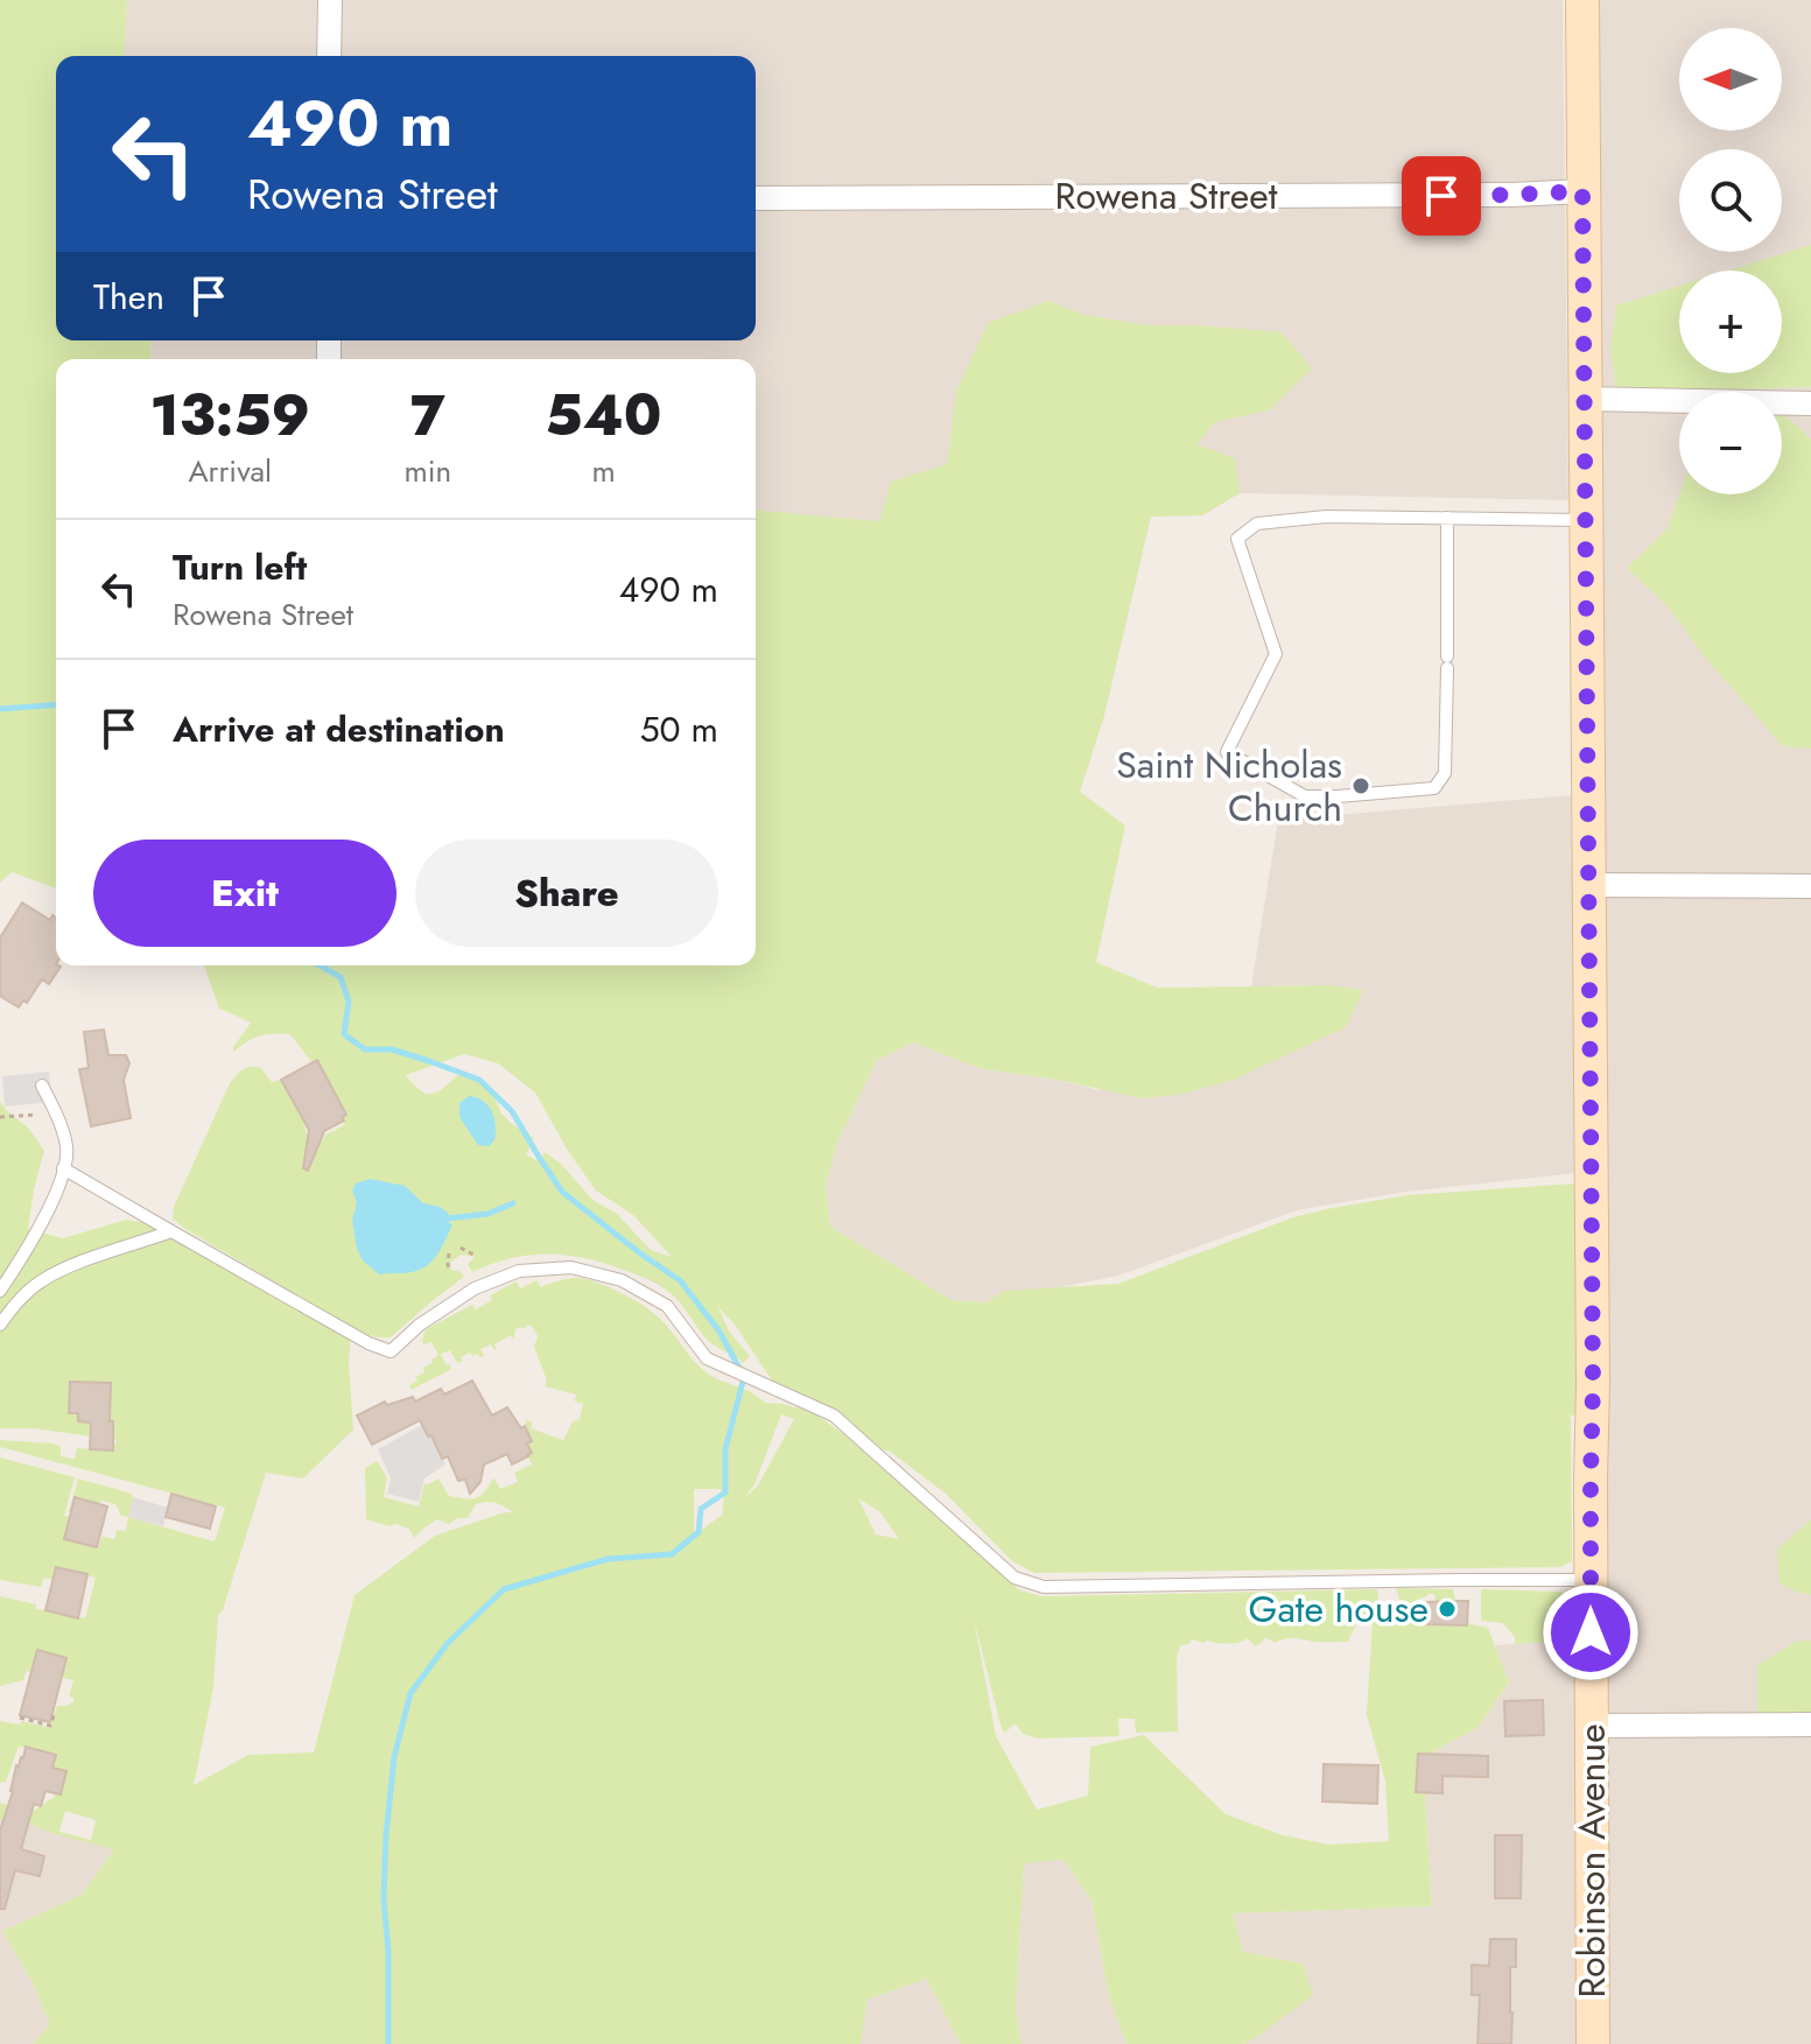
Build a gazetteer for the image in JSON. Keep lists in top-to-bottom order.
{
  "streets": {
    "main road": ["Robinson Avenue"],
    "street": ["Rowena Street"]
  },
  "crossings": [
    ["Rowena Street", "Robinson Avenue"]
  ],
  "places": ["Saint Nicholas Church", "Gate house"],
  "north": "left",
  "page": {
    "map_buttons": ["+", "−"],
    "turn": ["490 m", "Rowena Street"],
    "then": "Then",
    "eta": [
      "13:59",
      "Arrival",
      "7",
      "min",
      "540",
      "m"
    ],
    "list": [
      {
        "name": "Turn left",
        "note": "Rowena Street",
        "value": "490 m"
      },
      {
        "name": "Arrive at destination",
        "value": "50 m"
      }
    ],
    "buttons": ["Exit", "Share"]
  }
}
